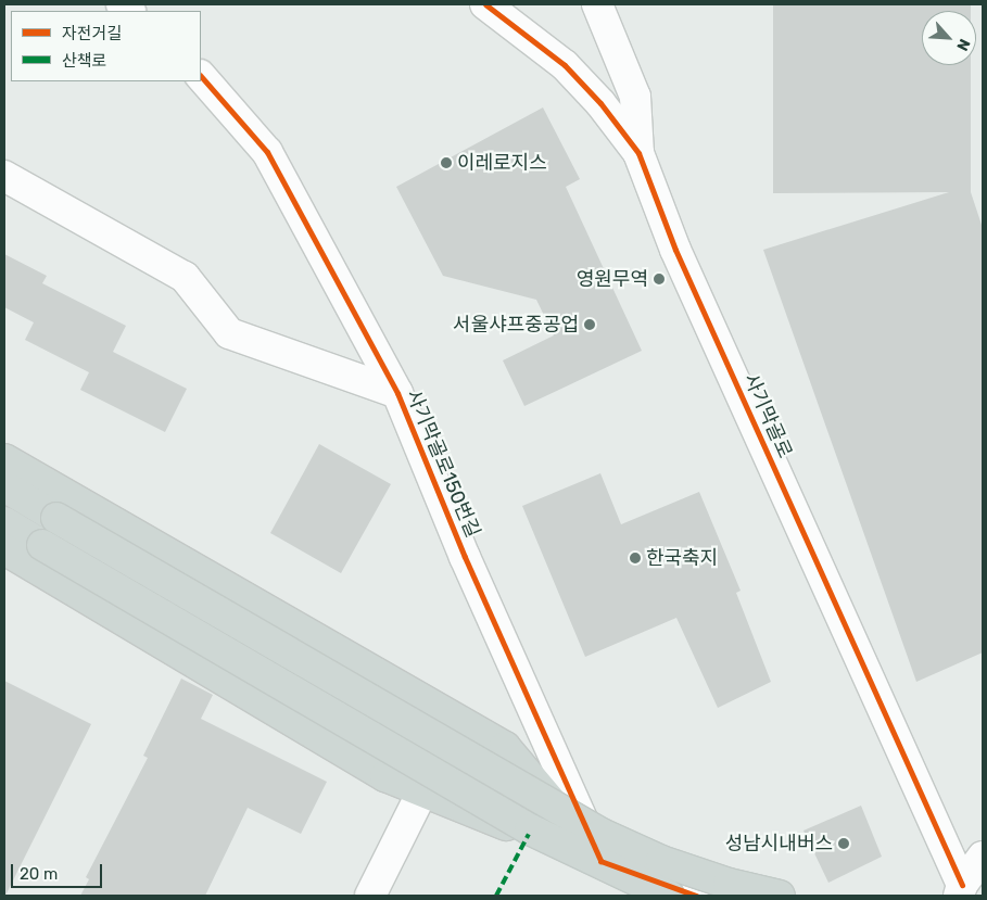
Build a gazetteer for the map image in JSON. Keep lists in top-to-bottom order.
{
  "streets": {
    "street": ["사기막골로", "사기막골로150번길"]
  },
  "places": [
    "이레로지스",
    "영원무역",
    "서울샤프중공업",
    "한국축지",
    "성남시내버스"
  ],
  "legend": ["자전거길", "산책로"],
  "scale_bar": "20 m",
  "north": "bottom right"
}
